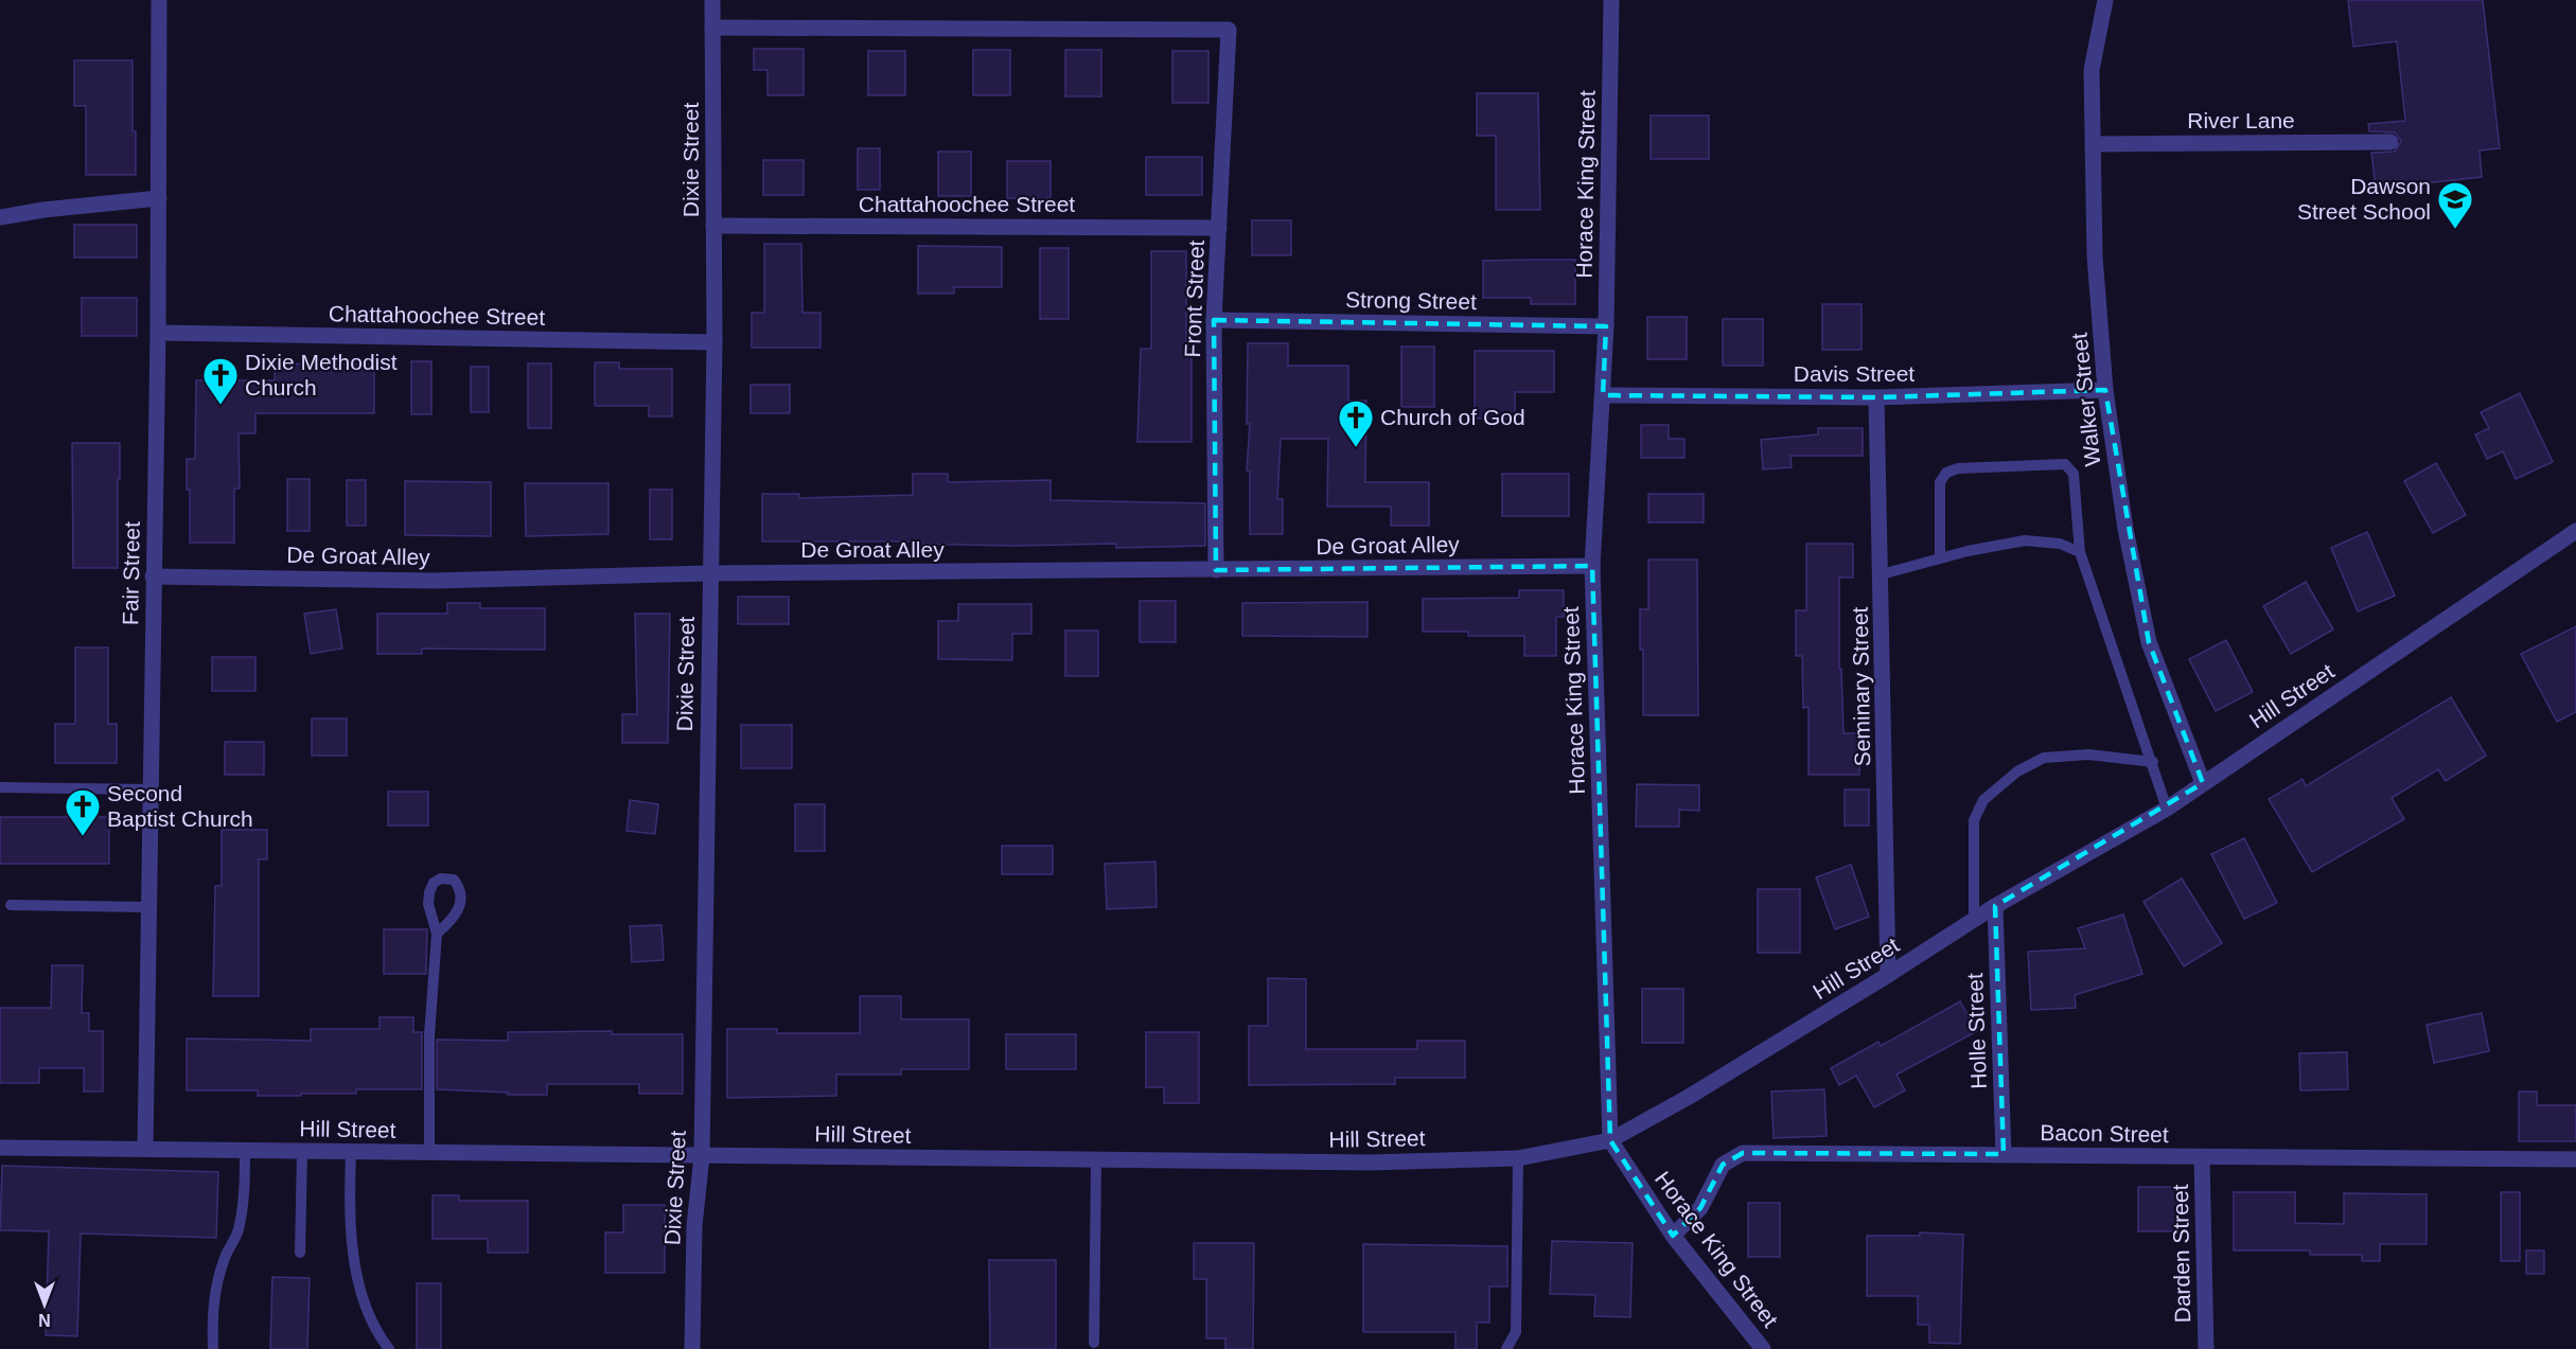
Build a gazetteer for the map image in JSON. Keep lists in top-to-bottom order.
{
  "streets": {
    "street": [
      "River Lane",
      "Dixie Street",
      "Horace King Street",
      "Chattahoochee Street",
      "Front Street",
      "Strong Street",
      "Davis Street",
      "Walker Street",
      "De Groat Alley",
      "Fair Street",
      "Seminary Street",
      "Hill Street",
      "Holle Street",
      "Bacon Street",
      "Darden Street"
    ]
  },
  "crossings": [
    ["River Lane", "Walker Street"],
    ["Dixie Street", "Chattahoochee Street"],
    ["Dixie Street", "Front Street"],
    ["Dixie Street", "De Groat Alley"],
    ["Dixie Street", "Hill Street"],
    ["Horace King Street", "Strong Street"],
    ["Horace King Street", "Davis Street"],
    ["Horace King Street", "De Groat Alley"],
    ["Horace King Street", "Hill Street"],
    ["Horace King Street", "Bacon Street"],
    ["Chattahoochee Street", "Front Street"],
    ["Chattahoochee Street", "Fair Street"],
    ["Front Street", "Strong Street"],
    ["Front Street", "De Groat Alley"],
    ["Davis Street", "Walker Street"],
    ["Davis Street", "Seminary Street"],
    ["Walker Street", "Hill Street"],
    ["De Groat Alley", "Fair Street"],
    ["Fair Street", "Hill Street"],
    ["Seminary Street", "Hill Street"],
    ["Hill Street", "Holle Street"],
    ["Holle Street", "Bacon Street"],
    ["Bacon Street", "Darden Street"]
  ],
  "places": {
    "school or university": ["Dawson Street School"],
    "church": ["Dixie Methodist Church", "Church of God", "Second Baptist Church"]
  },
  "north": "bottom"
}
